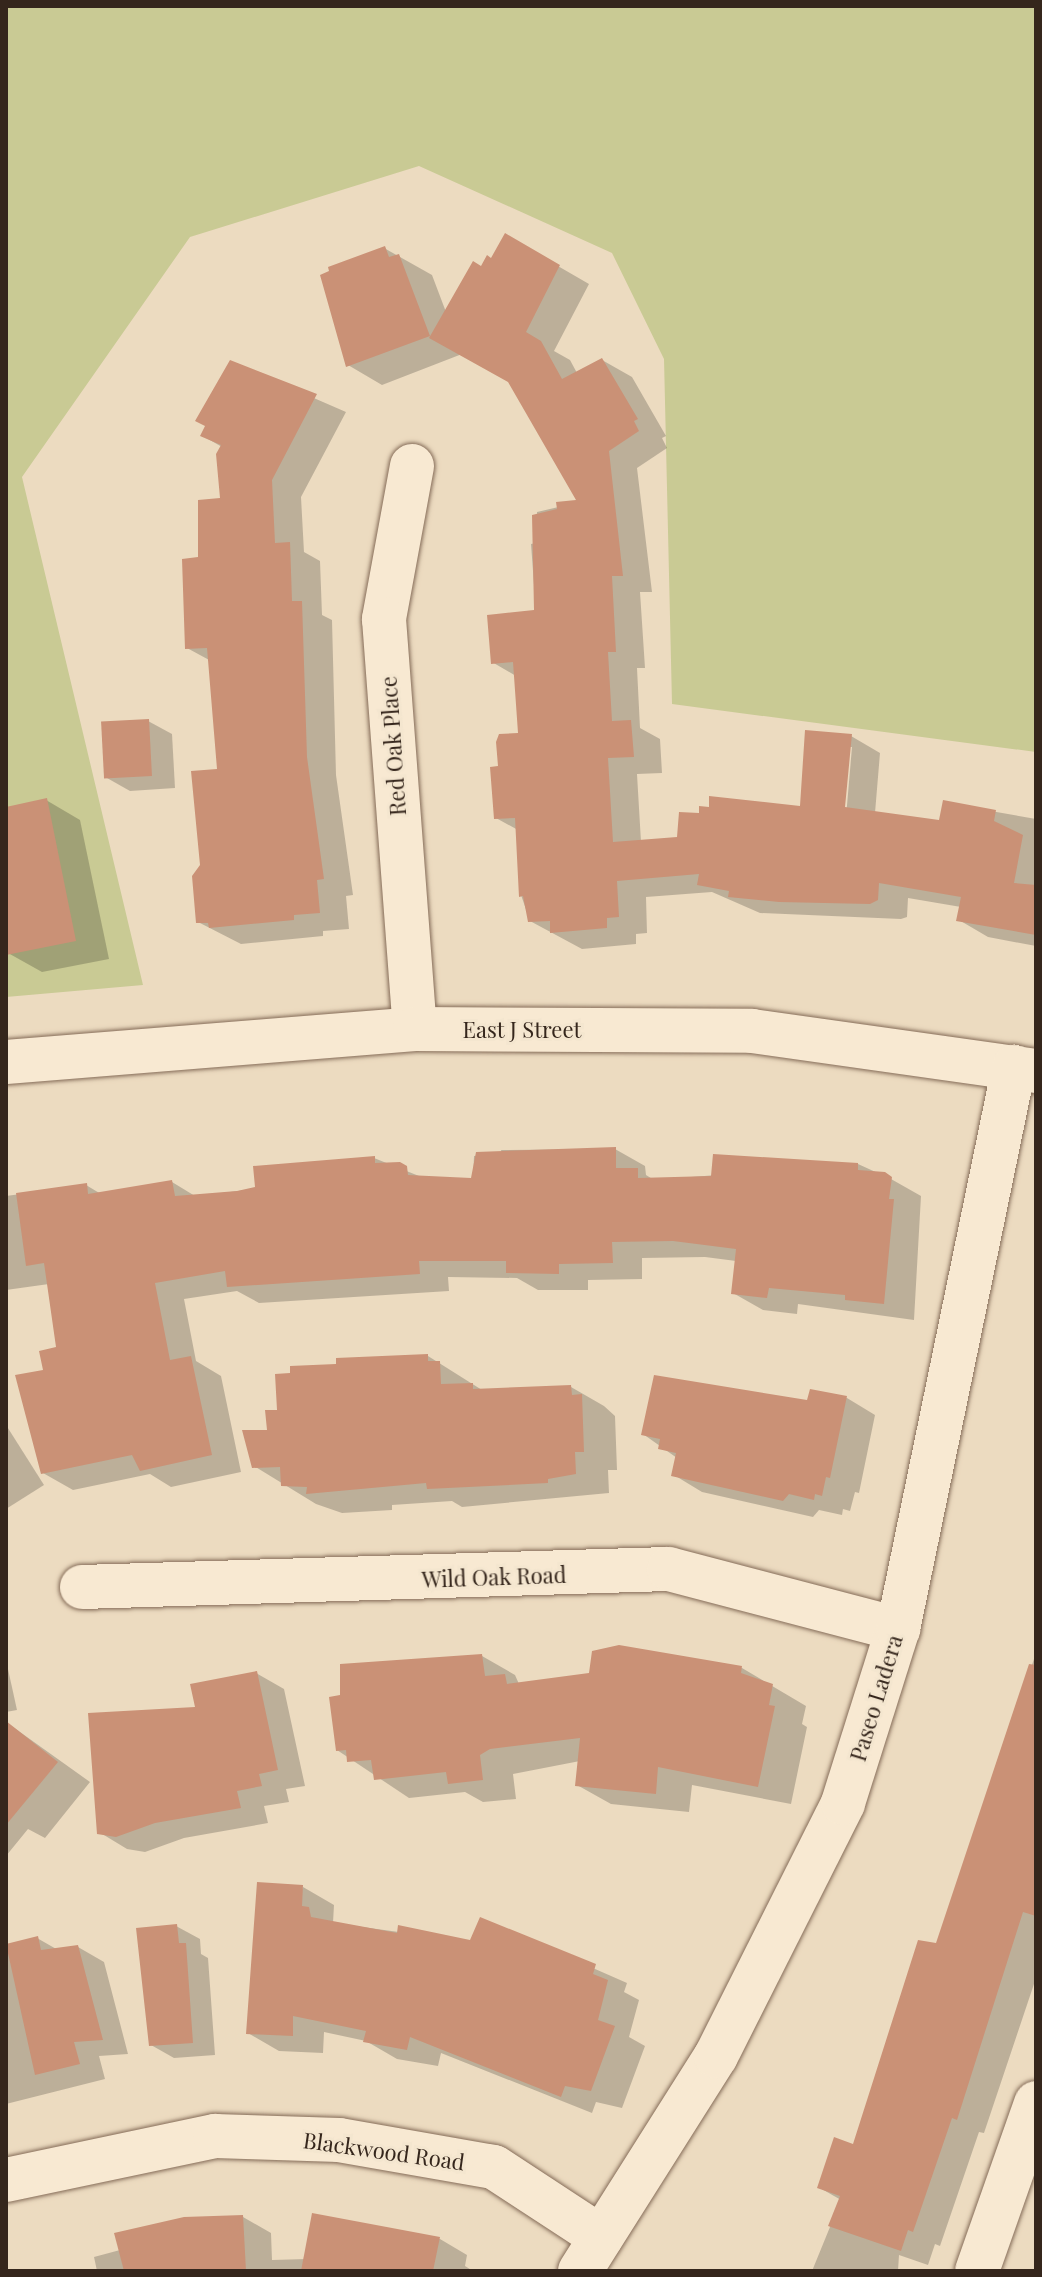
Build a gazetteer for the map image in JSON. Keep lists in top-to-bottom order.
{
  "streets": {
    "street": [
      "Red Oak Place",
      "East J Street",
      "Wild Oak Road",
      "Paseo Ladera",
      "Blackwood Road"
    ]
  },
  "crossings": [
    ["Red Oak Place", "East J Street"],
    ["East J Street", "Paseo Ladera"],
    ["Wild Oak Road", "Paseo Ladera"],
    ["Paseo Ladera", "Blackwood Road"]
  ]
}
